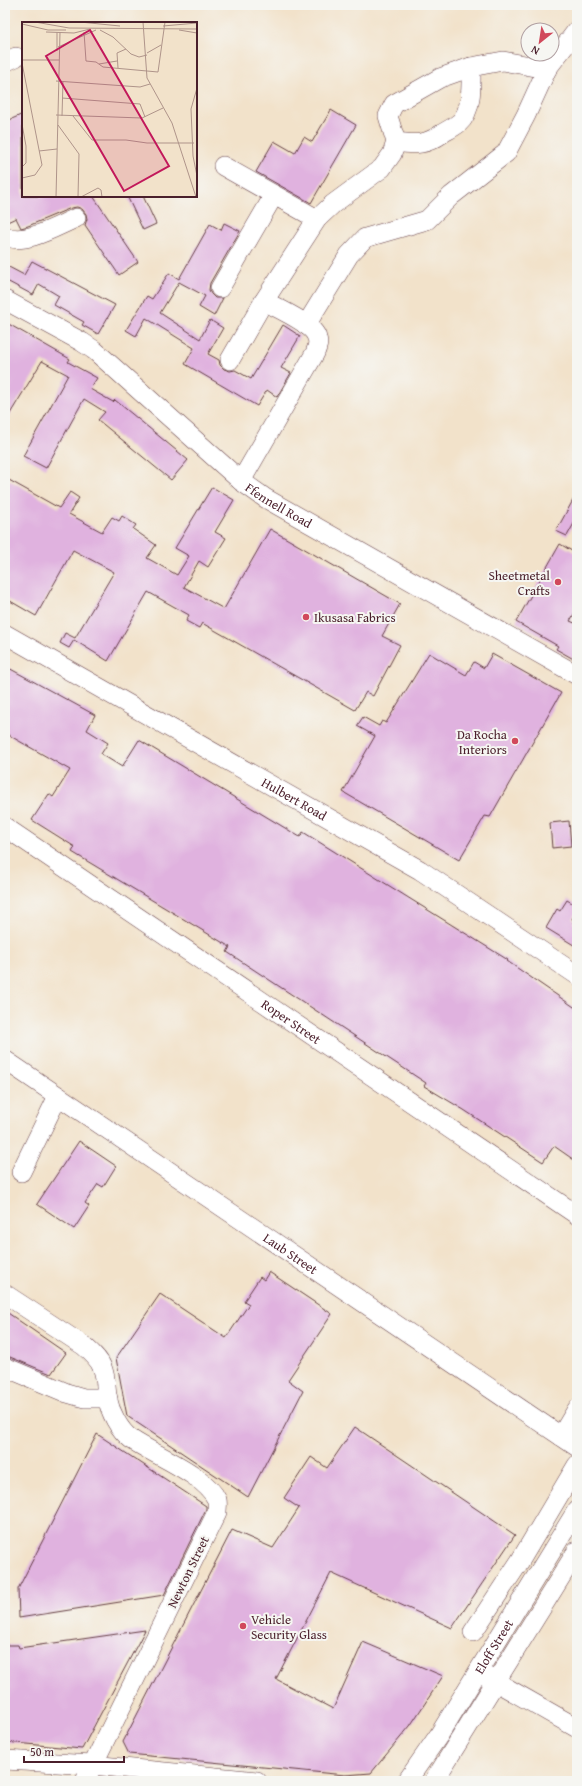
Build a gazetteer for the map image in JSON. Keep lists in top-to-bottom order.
{
  "streets": {
    "street": [
      "Ffennell Road",
      "Hulbert Road",
      "Roper Street",
      "Laub Street",
      "Newton Street",
      "Eloff Street"
    ]
  },
  "places": [
    "Sheetmetal Crafts",
    "Ikusasa Fabrics",
    "Da Rocha Interiors",
    "Vehicle Security Glass"
  ],
  "scale_bar": "50 m",
  "north": "bottom left"
}
